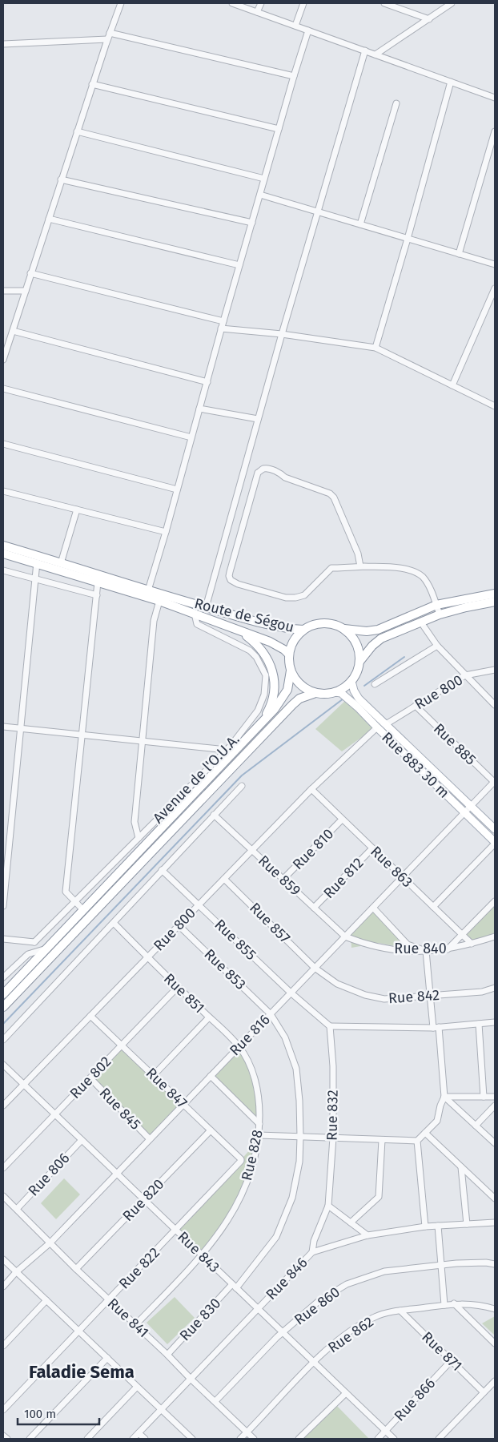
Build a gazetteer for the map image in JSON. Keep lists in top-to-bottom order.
{
  "streets": {
    "highway": ["Route de Ségou", "Avenue de l'O.U.A."],
    "main road": ["Rue 883 30 m"],
    "street": [
      "Rue 800",
      "Rue 885",
      "Rue 810",
      "Rue 863",
      "Rue 859",
      "Rue 812",
      "Rue 857",
      "Rue 855",
      "Rue 840",
      "Rue 853",
      "Rue 851",
      "Rue 842",
      "Rue 816",
      "Rue 802",
      "Rue 847",
      "Rue 845",
      "Rue 832",
      "Rue 828",
      "Rue 806",
      "Rue 820",
      "Rue 843",
      "Rue 822",
      "Rue 846",
      "Rue 860",
      "Rue 841",
      "Rue 830",
      "Rue 862",
      "Rue 871",
      "Rue 866"
    ]
  },
  "crossings": [
    ["Route de Ségou", "Rue 883 30 m"],
    ["Route de Ségou", "Avenue de l'O.U.A."],
    ["Rue 800", "Rue 885"],
    ["Rue 800", "Rue 883 30 m"],
    ["Rue 800", "Rue 863"],
    ["Rue 800", "Rue 859"],
    ["Rue 800", "Rue 857"],
    ["Rue 800", "Rue 855"],
    ["Rue 800", "Rue 853"],
    ["Rue 800", "Rue 851"],
    ["Rue 800", "Rue 847"],
    ["Rue 800", "Rue 843"],
    ["Rue 885", "Rue 816"],
    ["Rue 883 30 m", "Avenue de l'O.U.A."],
    ["Rue 883 30 m", "Rue 816"],
    ["Rue 810", "Rue 863"],
    ["Rue 810", "Rue 859"],
    ["Rue 863", "Rue 812"],
    ["Rue 863", "Rue 840"],
    ["Rue 863", "Rue 816"],
    ["Rue 859", "Rue 812"],
    ["Rue 859", "Rue 840"],
    ["Rue 859", "Rue 816"],
    ["Rue 857", "Rue 842"],
    ["Rue 857", "Rue 816"],
    ["Rue 855", "Rue 816"],
    ["Rue 840", "Rue 816"],
    ["Rue 853", "Rue 816"],
    ["Rue 853", "Rue 830"],
    ["Rue 851", "Rue 816"],
    ["Rue 851", "Rue 802"],
    ["Rue 851", "Rue 828"],
    ["Rue 842", "Rue 816"],
    ["Rue 816", "Rue 847"],
    ["Rue 816", "Rue 845"],
    ["Rue 816", "Rue 828"],
    ["Rue 816", "Rue 843"],
    ["Rue 816", "Rue 841"],
    ["Rue 802", "Rue 847"],
    ["Rue 802", "Rue 845"],
    ["Rue 802", "Rue 843"],
    ["Rue 847", "Rue 820"],
    ["Rue 847", "Rue 822"],
    ["Rue 832", "Rue 846"],
    ["Rue 828", "Rue 843"],
    ["Rue 828", "Rue 841"],
    ["Rue 806", "Rue 843"],
    ["Rue 806", "Rue 841"],
    ["Rue 820", "Rue 843"],
    ["Rue 820", "Rue 841"],
    ["Rue 843", "Rue 822"],
    ["Rue 843", "Rue 846"],
    ["Rue 843", "Rue 860"],
    ["Rue 843", "Rue 830"],
    ["Rue 843", "Rue 862"],
    ["Rue 843", "Rue 866"],
    ["Rue 822", "Rue 841"],
    ["Rue 846", "Rue 841"],
    ["Rue 860", "Rue 841"],
    ["Rue 841", "Rue 830"],
    ["Rue 841", "Rue 862"],
    ["Rue 862", "Rue 871"],
    ["Rue 871", "Rue 866"]
  ],
  "districts": ["Faladie Sema"],
  "scale_bar": "100 m"
}
